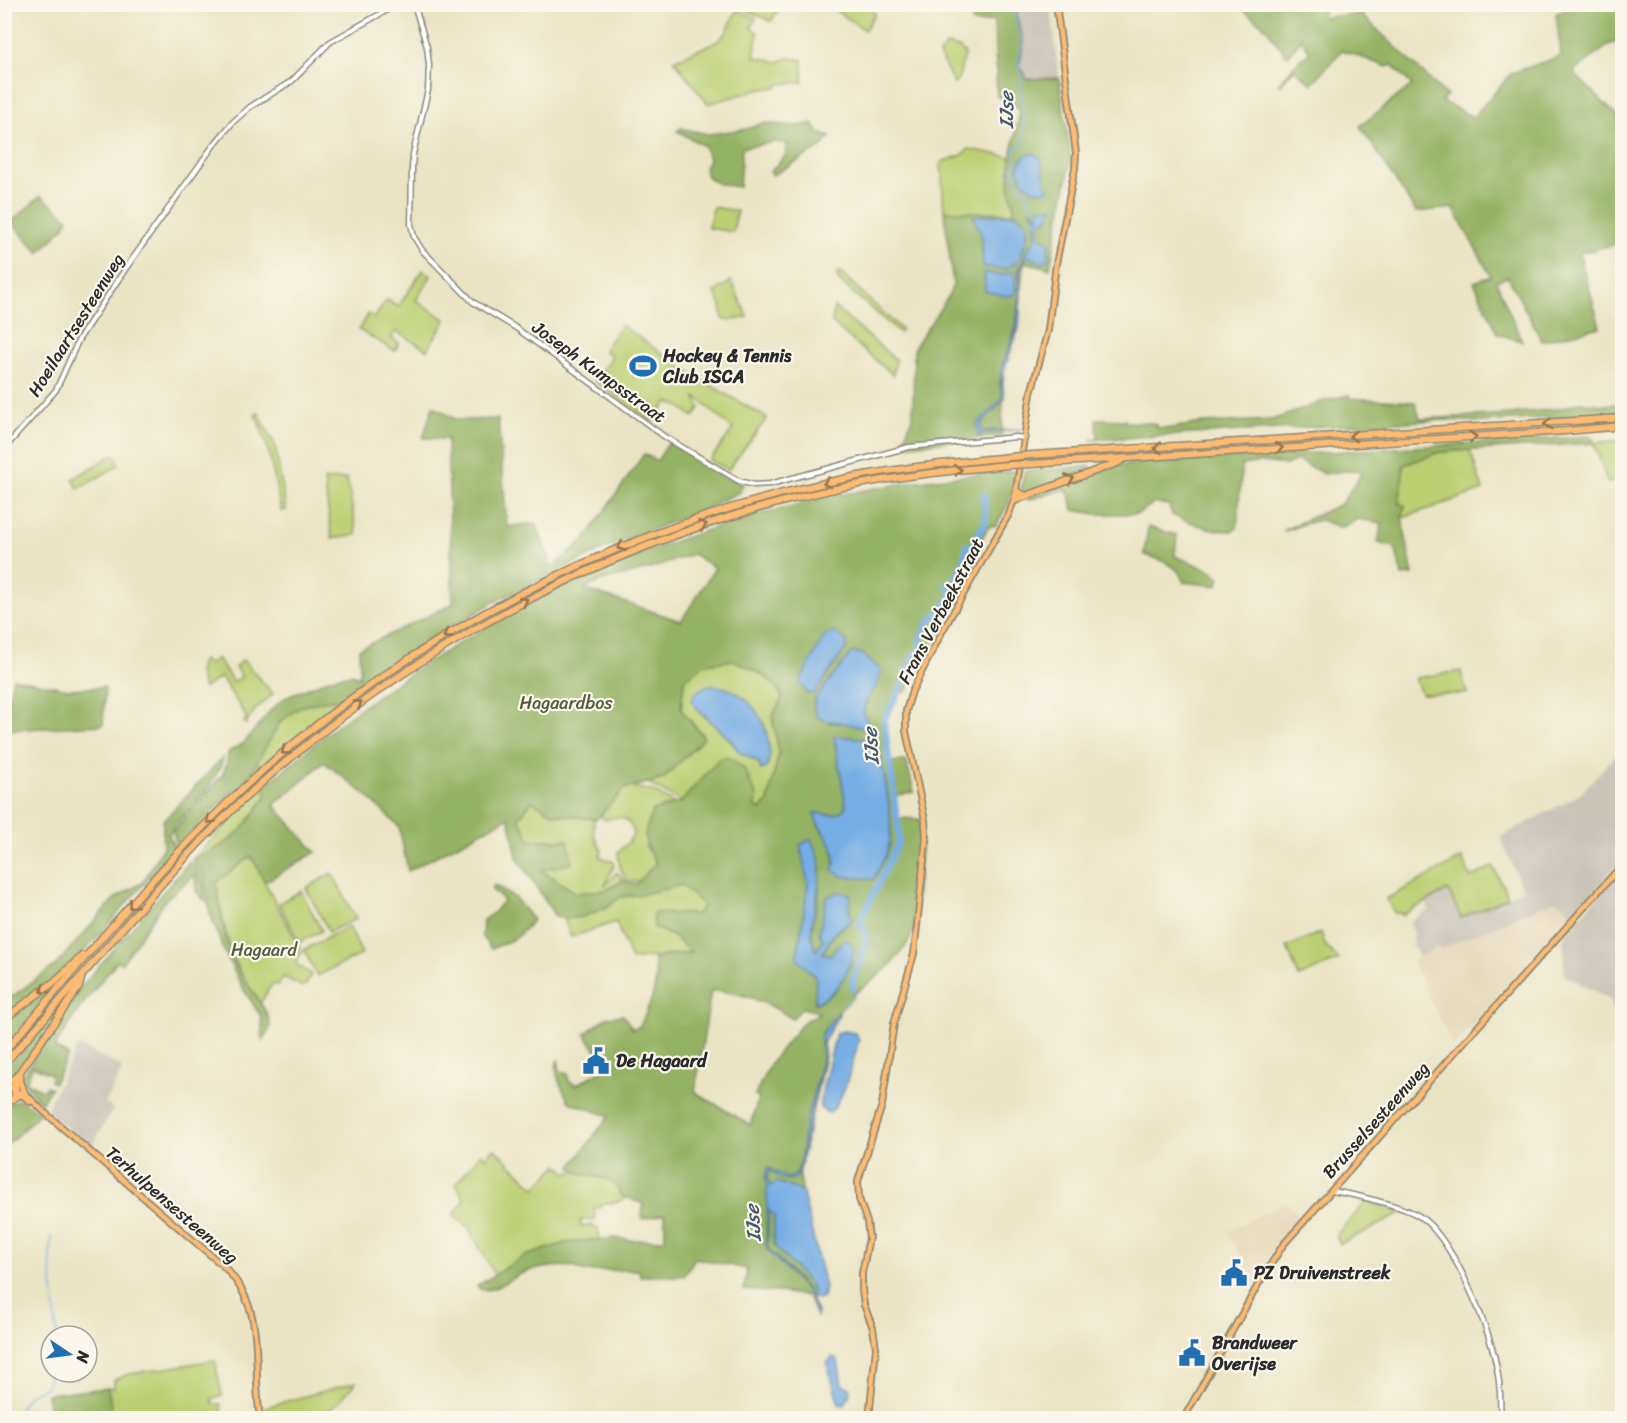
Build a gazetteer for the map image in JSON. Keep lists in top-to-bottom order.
{
  "streets": {
    "main road": ["Frans Verbeekstraat", "Brusselsesteenweg", "Terhulpensesteenweg"],
    "street": ["Hoeilaartsesteenweg", "Joseph Kumpsstraat"]
  },
  "crossings": [
    ["Joseph Kumpsstraat", "Frans Verbeekstraat"]
  ],
  "water": ["IJse"],
  "parks": ["Hagaardbos", "Hagaard"],
  "places": {
    "sports": ["Hockey & Tennis Club ISCA"],
    "public building": ["De Hagaard", "PZ Druivenstreek", "Brandweer Overijse"]
  },
  "north": "right"
}
